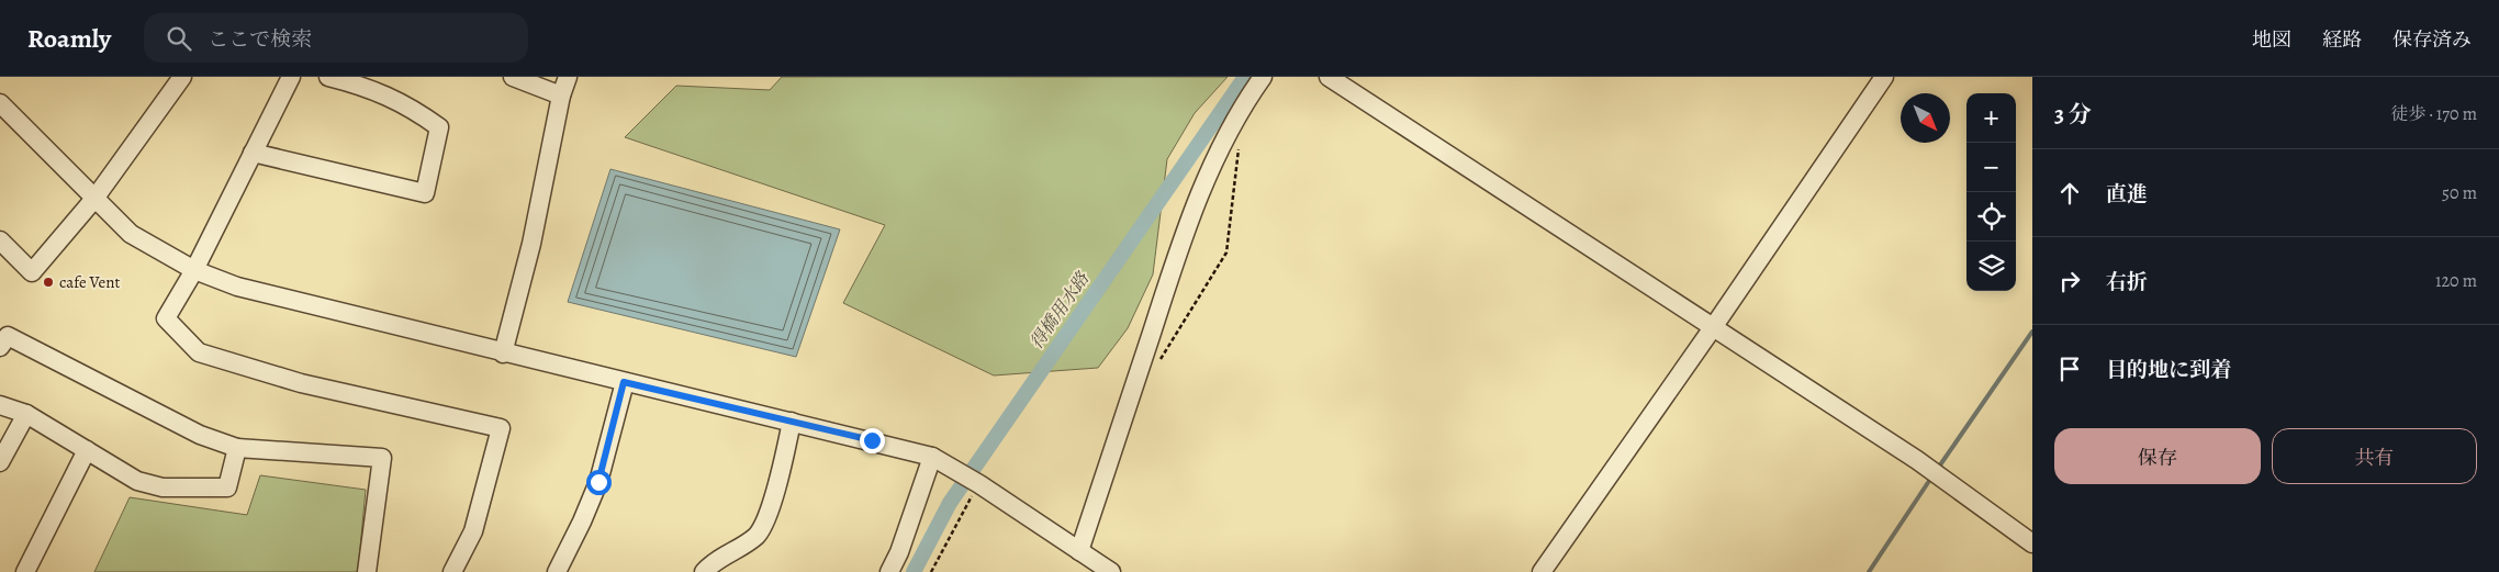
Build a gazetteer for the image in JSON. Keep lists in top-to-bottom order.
{
  "water": ["得橋用水路"],
  "places": ["cafe Vent"],
  "north": "bottom right",
  "page": {
    "header": "Roamly",
    "search": "ここで検索",
    "nav": ["地図", "経路", "保存済み"],
    "heading": ["3 分", "徒歩 · 170 m"],
    "map_buttons": ["+", "−"],
    "list": [
      ["直進", "50 m"],
      ["右折", "120 m"],
      "目的地に到着"
    ],
    "buttons": ["保存", "共有"]
  }
}
